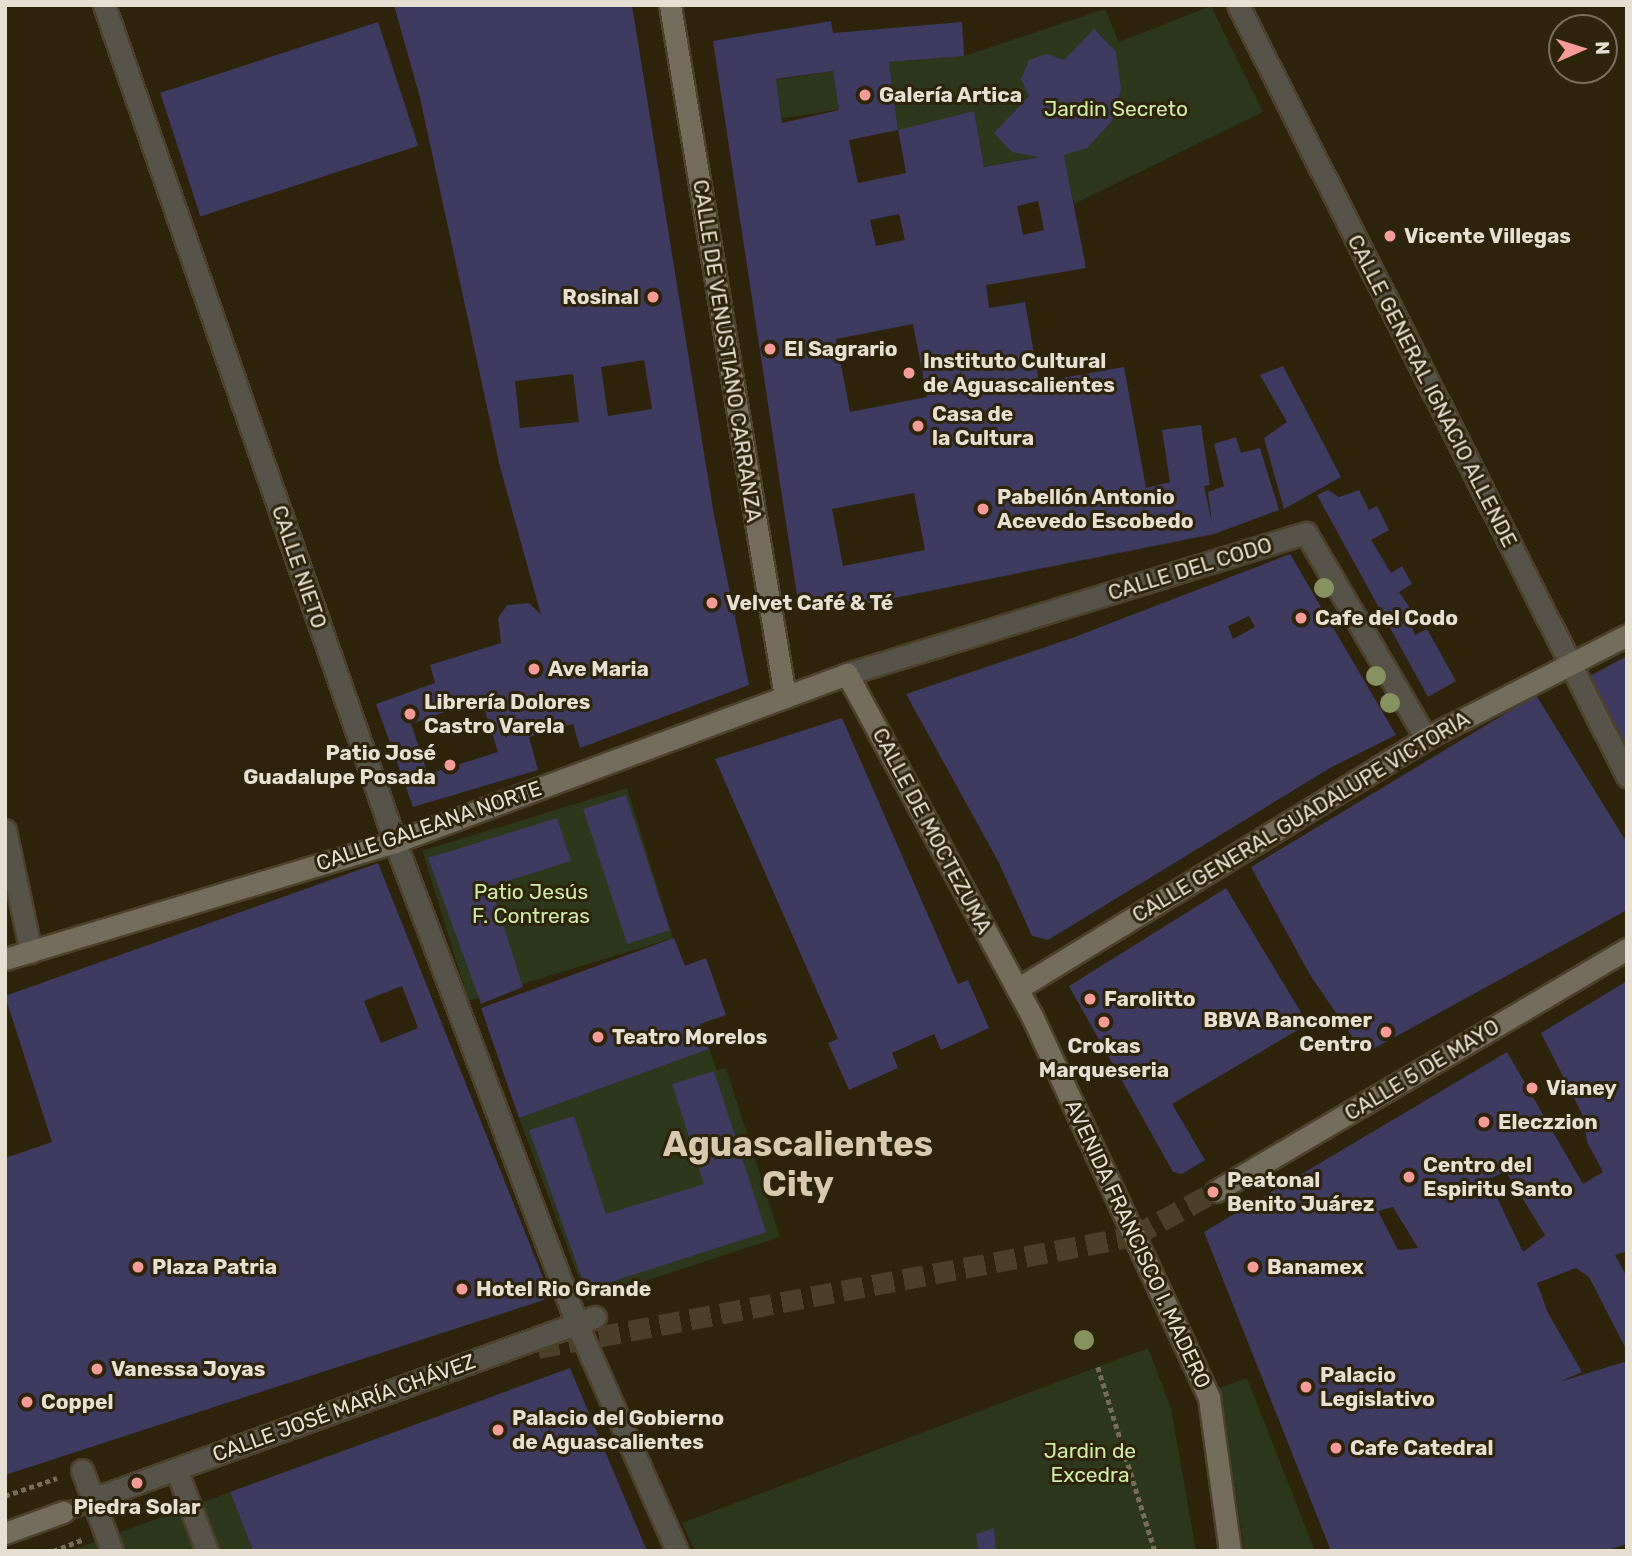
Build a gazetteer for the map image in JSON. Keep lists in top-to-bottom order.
{
  "streets": {
    "main road": [
      "CALLE DE VENUSTIANO CARRANZA",
      "CALLE GENERAL GUADALUPE VICTORIA",
      "CALLE GALEANA NORTE",
      "CALLE DE MOCTEZUMA",
      "CALLE 5 DE MAYO",
      "AVENIDA FRANCISCO I. MADERO"
    ],
    "street": [
      "CALLE GENERAL IGNACIO ALLENDE",
      "CALLE NIETO",
      "CALLE DEL CODO",
      "CALLE JOSÉ MARÍA CHÁVEZ"
    ]
  },
  "crossings": [
    ["CALLE DE VENUSTIANO CARRANZA", "CALLE GALEANA NORTE"],
    ["CALLE GENERAL IGNACIO ALLENDE", "CALLE GENERAL GUADALUPE VICTORIA"],
    ["CALLE NIETO", "CALLE GALEANA NORTE"],
    ["CALLE NIETO", "CALLE JOSÉ MARÍA CHÁVEZ"],
    ["CALLE DEL CODO", "CALLE GENERAL GUADALUPE VICTORIA"],
    ["CALLE DEL CODO", "CALLE GALEANA NORTE"],
    ["CALLE DEL CODO", "CALLE DE MOCTEZUMA"],
    ["CALLE GENERAL GUADALUPE VICTORIA", "CALLE DE MOCTEZUMA"],
    ["CALLE GENERAL GUADALUPE VICTORIA", "AVENIDA FRANCISCO I. MADERO"],
    ["CALLE GALEANA NORTE", "CALLE DE MOCTEZUMA"],
    ["CALLE DE MOCTEZUMA", "AVENIDA FRANCISCO I. MADERO"]
  ],
  "districts": ["Aguascalientes City"],
  "parks": ["Jardin Secreto", "Patio Jesús F. Contreras", "Jardin de Excedra"],
  "places": [
    "Galería Artica",
    "Vicente Villegas",
    "Rosinal",
    "El Sagrario",
    "Instituto Cultural de Aguascalientes",
    "Casa de la Cultura",
    "Pabellón Antonio Acevedo Escobedo",
    "Velvet Café & Té",
    "Cafe del Codo",
    "Ave Maria",
    "Librería Dolores Castro Varela",
    "Patio José Guadalupe Posada",
    "Farolitto",
    "Crokas Marqueseria",
    "BBVA Bancomer Centro",
    "Teatro Morelos",
    "Vianey",
    "Eleczzion",
    "Centro del Espiritu Santo",
    "Peatonal Benito Juárez",
    "Plaza Patria",
    "Banamex",
    "Hotel Rio Grande",
    "Vanessa Joyas",
    "Palacio Legislativo",
    "Coppel",
    "Palacio del Gobierno de Aguascalientes",
    "Cafe Catedral",
    "Piedra Solar"
  ],
  "north": "right"
}
